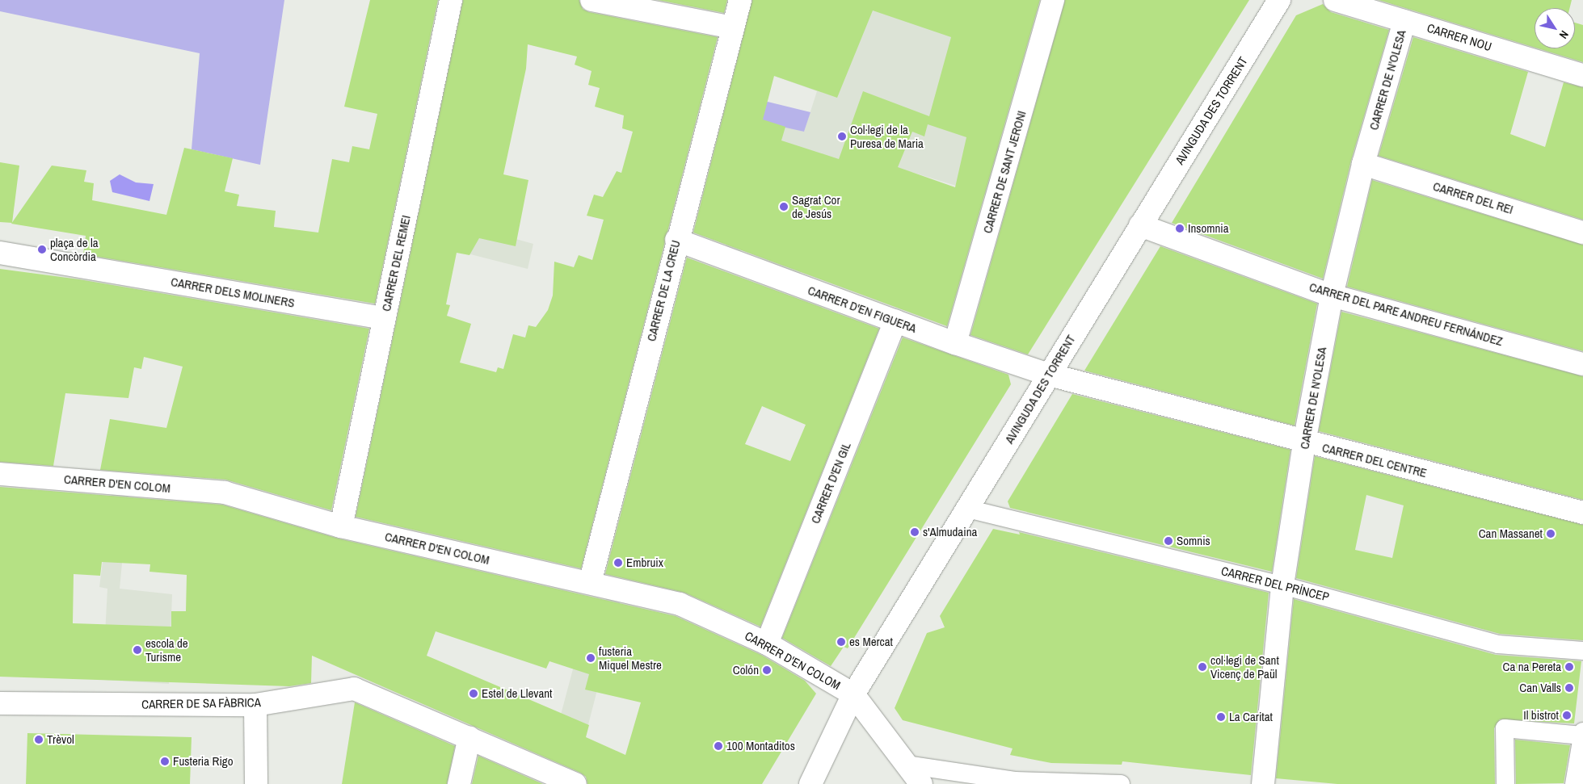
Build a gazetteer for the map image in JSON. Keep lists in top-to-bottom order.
{
  "streets": {
    "street": [
      "CARRER NOU",
      "CARRER DE N'OLESA",
      "AVINGUDA DES TORRENT",
      "CARRER DE SANT JERONI",
      "CARRER DEL REI",
      "CARRER DEL REMEI",
      "CARRER DE LA CREU",
      "CARRER DELS MOLINERS",
      "CARRER D'EN FIGUERA",
      "CARRER DEL PARE ANDREU FERNÁNDEZ",
      "CARRER DEL CENTRE",
      "CARRER D'EN GIL",
      "CARRER D'EN COLOM",
      "CARRER DEL PRÍNCEP",
      "CARRER DE SA FÀBRICA"
    ]
  },
  "crossings": [
    ["CARRER NOU", "CARRER DE N'OLESA"],
    ["CARRER DE N'OLESA", "CARRER DEL REI"],
    ["CARRER DE N'OLESA", "CARRER DEL PARE ANDREU FERNÁNDEZ"],
    ["CARRER DE N'OLESA", "CARRER DEL CENTRE"],
    ["CARRER DE N'OLESA", "CARRER DEL PRÍNCEP"],
    ["AVINGUDA DES TORRENT", "CARRER D'EN FIGUERA"],
    ["AVINGUDA DES TORRENT", "CARRER DEL PARE ANDREU FERNÁNDEZ"],
    ["AVINGUDA DES TORRENT", "CARRER DEL CENTRE"],
    ["AVINGUDA DES TORRENT", "CARRER D'EN COLOM"],
    ["AVINGUDA DES TORRENT", "CARRER DEL PRÍNCEP"],
    ["CARRER DE SANT JERONI", "CARRER D'EN FIGUERA"],
    ["CARRER DEL REMEI", "CARRER DELS MOLINERS"],
    ["CARRER DEL REMEI", "CARRER D'EN COLOM"],
    ["CARRER DE LA CREU", "CARRER D'EN FIGUERA"],
    ["CARRER DE LA CREU", "CARRER D'EN COLOM"],
    ["CARRER D'EN FIGUERA", "CARRER DEL CENTRE"],
    ["CARRER D'EN FIGUERA", "CARRER D'EN GIL"],
    ["CARRER D'EN GIL", "CARRER D'EN COLOM"]
  ],
  "places": [
    "Col·legi de la Puresa de Maria",
    "Sagrat Cor de Jesús",
    "Insomnia",
    "plaça de la Concòrdia",
    "s'Almudaina",
    "Can Massanet",
    "Somnis",
    "Embruix",
    "es Mercat",
    "escola de Turisme",
    "fusteria Miquel Mestre",
    "col·legi de Sant Vicenç de Paül",
    "Ca na Pereta",
    "Colón",
    "Can Valls",
    "Estel de Llevant",
    "Il bistrot",
    "La Caritat",
    "Trèvol",
    "100 Montaditos",
    "Fusteria Rigo"
  ],
  "north": "bottom right"
}
